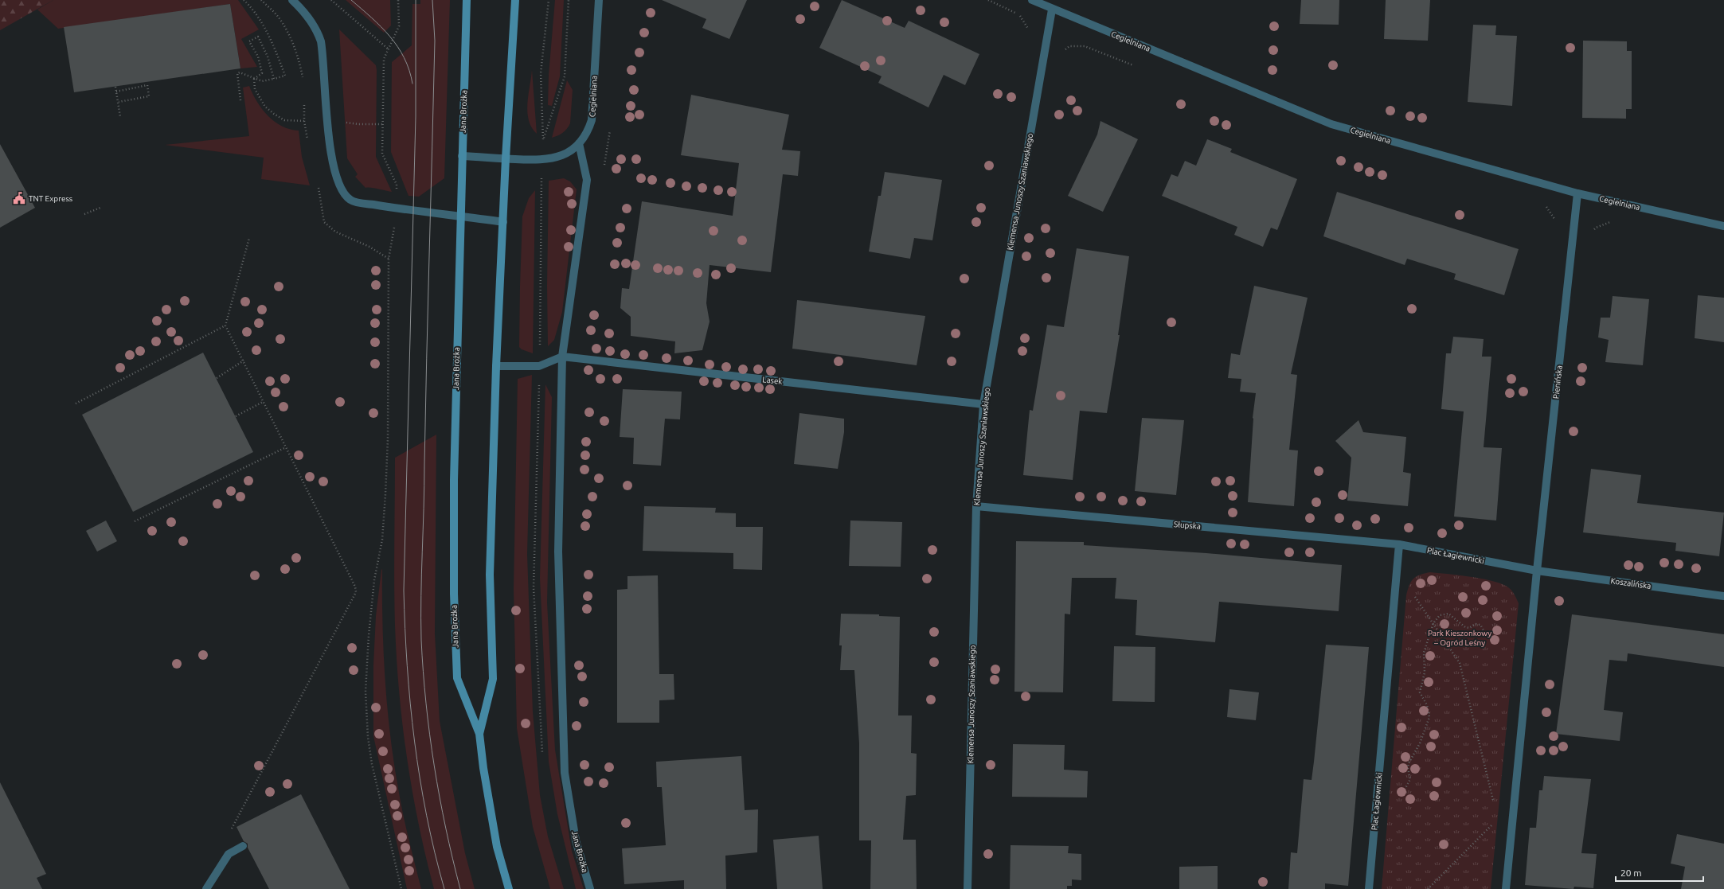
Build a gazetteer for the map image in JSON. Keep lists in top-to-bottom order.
{
  "streets": {
    "main road": ["Jana Brożka"],
    "street": [
      "Cegielniana",
      "Klemensa Junoszy Szaniawskiego",
      "Lasek",
      "Pienińska",
      "Słupska",
      "Plac Łagiewnicki",
      "Koszalińska"
    ]
  },
  "crossings": [
    ["Cegielniana", "Jana Brożka"],
    ["Cegielniana", "Klemensa Junoszy Szaniawskiego"],
    ["Cegielniana", "Pienińska"],
    ["Jana Brożka", "Lasek"],
    ["Klemensa Junoszy Szaniawskiego", "Lasek"],
    ["Klemensa Junoszy Szaniawskiego", "Słupska"],
    ["Pienińska", "Plac Łagiewnicki"],
    ["Pienińska", "Koszalińska"],
    ["Słupska", "Plac Łagiewnicki"],
    ["Plac Łagiewnicki", "Koszalińska"]
  ],
  "parks": ["Park Kieszonkowy – Ogród Leśny"],
  "places": {
    "public building": ["TNT Express"]
  },
  "scale_bar": "20 m"
}
